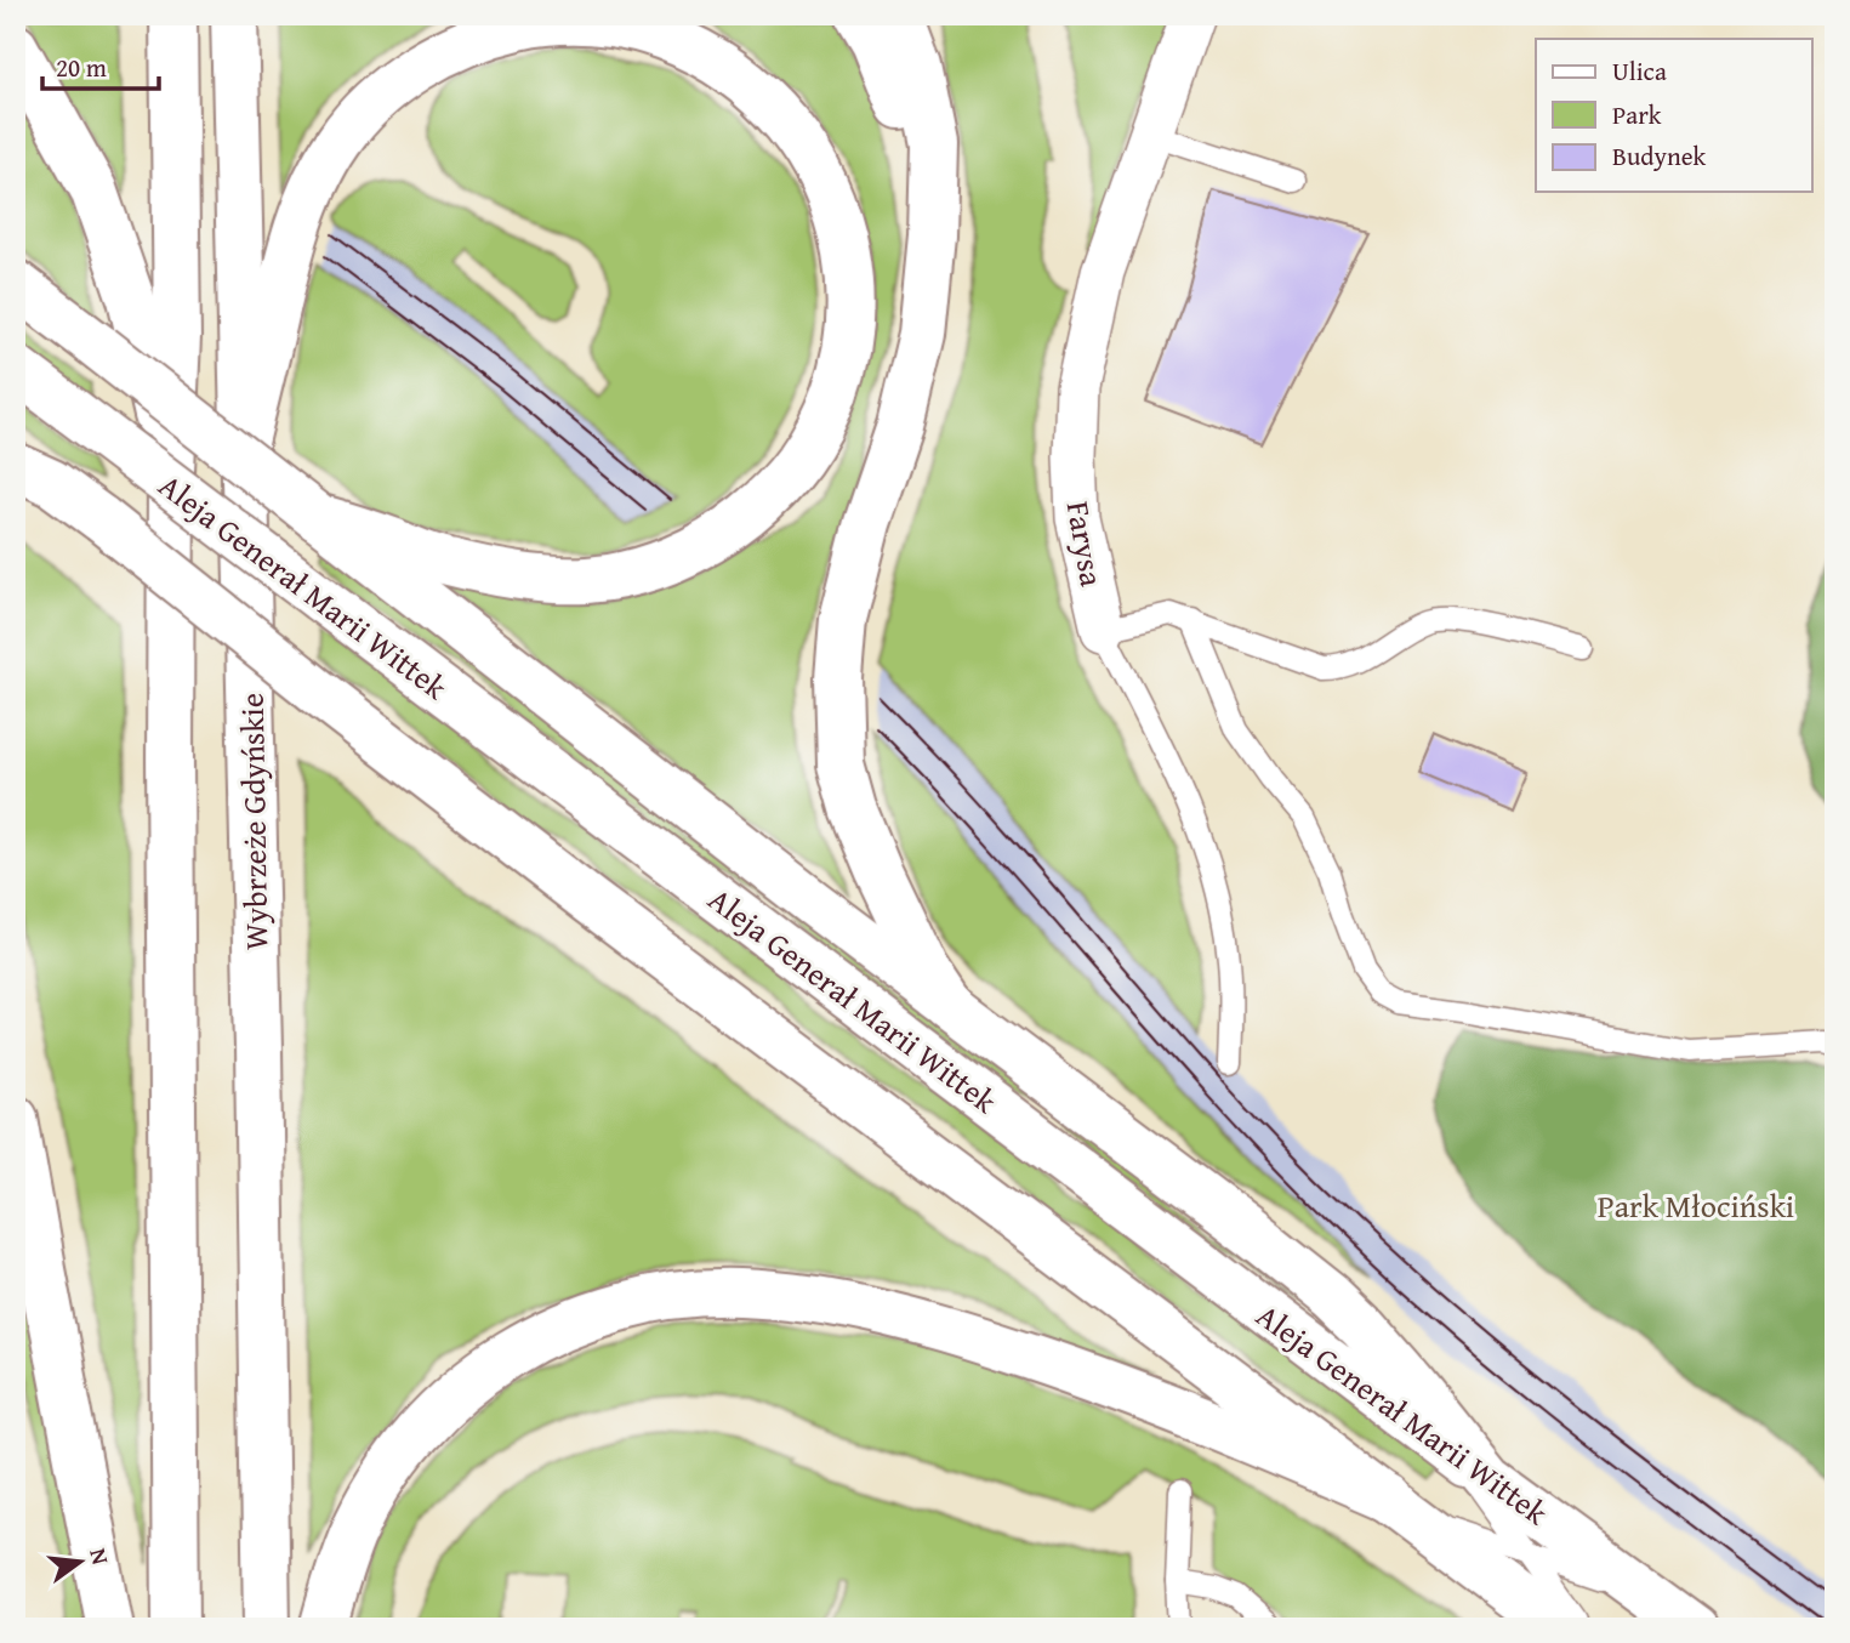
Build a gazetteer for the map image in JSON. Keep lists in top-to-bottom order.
{
  "streets": {
    "main road": ["Aleja Generał Marii Wittek", "Wybrzeże Gdyńskie"],
    "street": ["Farysa"]
  },
  "parks": ["Park Młociński"],
  "legend": ["Ulica", "Park", "Budynek"],
  "scale_bar": "20 m",
  "north": "right"
}
